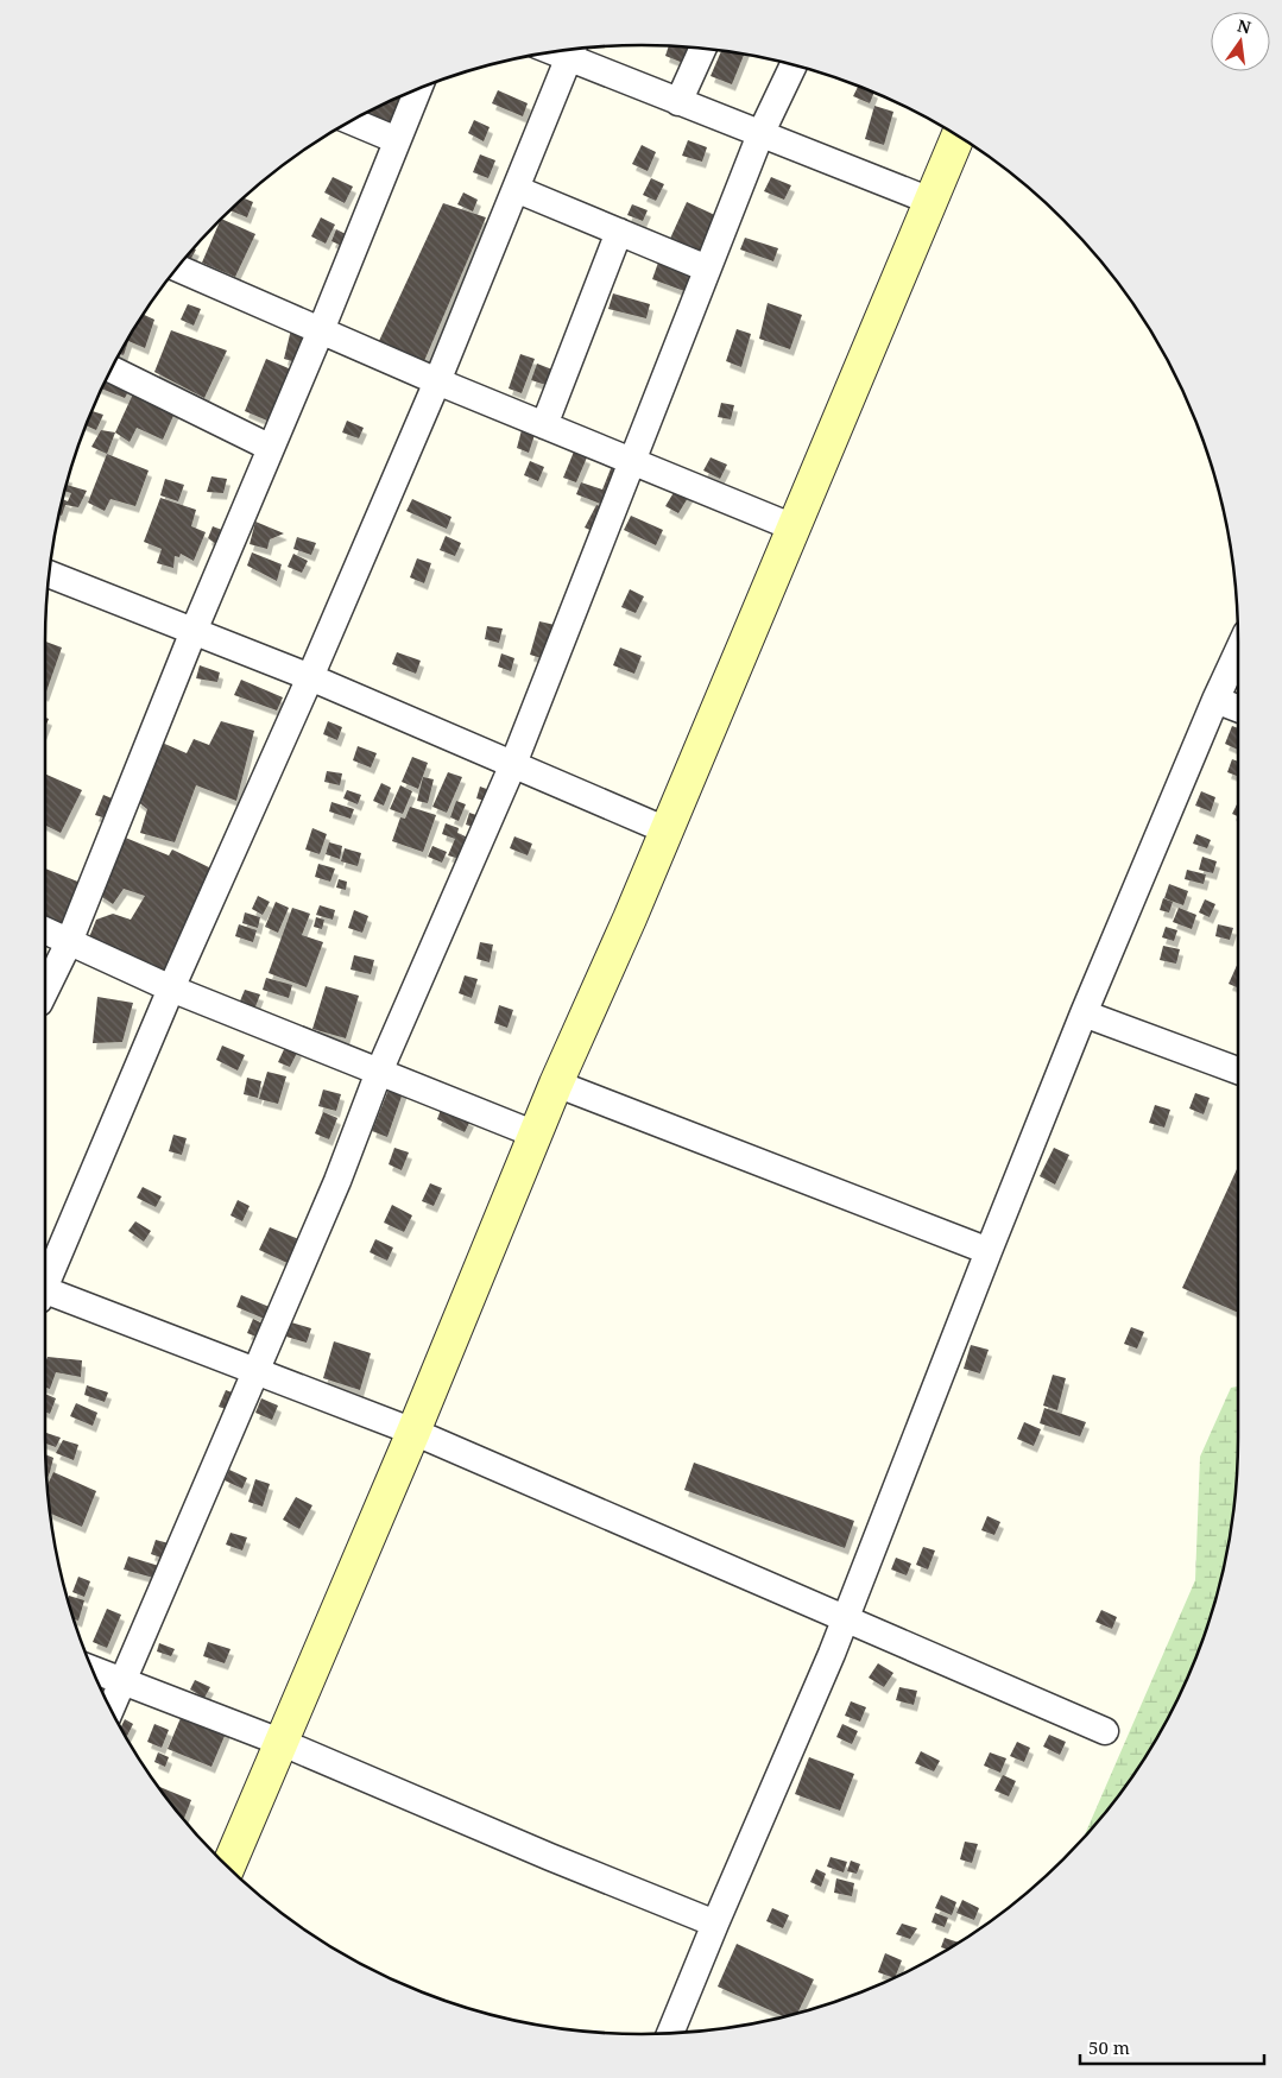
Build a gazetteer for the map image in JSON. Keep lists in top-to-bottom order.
{
  "scale_bar": "50 m",
  "north": "top"
}
